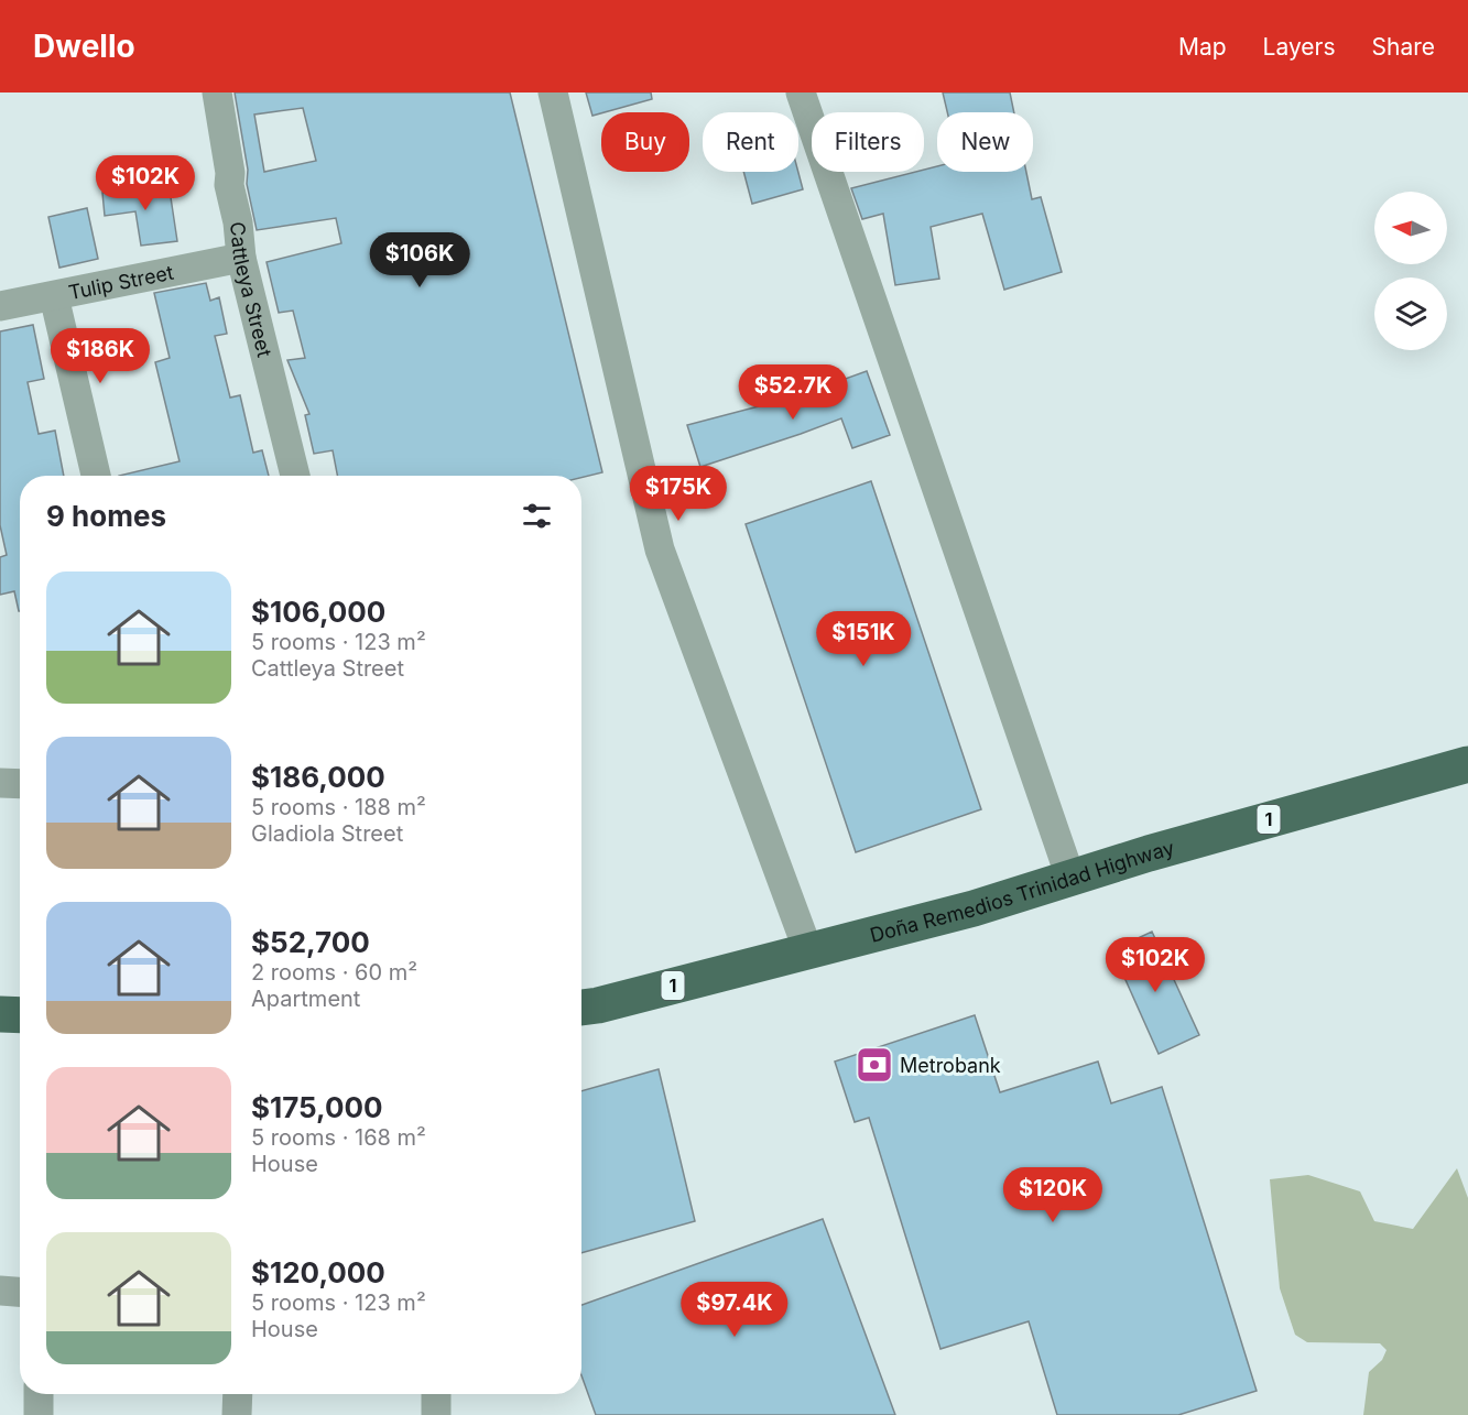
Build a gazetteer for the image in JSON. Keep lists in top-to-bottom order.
{
  "streets": {
    "highway": ["1", "Doña Remedios Trinidad Highway"],
    "street": ["Tulip Street", "Cattleya Street"]
  },
  "crossings": [
    ["Tulip Street", "Cattleya Street"]
  ],
  "places": {
    "bank": ["Metrobank"]
  },
  "north": "left",
  "page": {
    "header": "Dwello",
    "nav": ["Map", "Layers", "Share"],
    "chip": [
      "Buy",
      "Rent",
      "Filters",
      "New"
    ],
    "price": [
      "$102K",
      "$106K",
      "$186K",
      "$52.7K",
      "$175K",
      "$151K",
      "$102K",
      "$120K",
      "$97.4K"
    ],
    "heading": "9 homes",
    "list": [
      {
        "name": "$106,000",
        "note": "5 rooms · 123 m² · Cattleya Street"
      },
      {
        "name": "$186,000",
        "note": "5 rooms · 188 m² · Gladiola Street"
      },
      {
        "name": "$52,700",
        "note": "2 rooms · 60 m² · Apartment"
      },
      {
        "name": "$175,000",
        "note": "5 rooms · 168 m² · House"
      },
      {
        "name": "$120,000",
        "note": "5 rooms · 123 m² · House"
      }
    ]
  }
}
